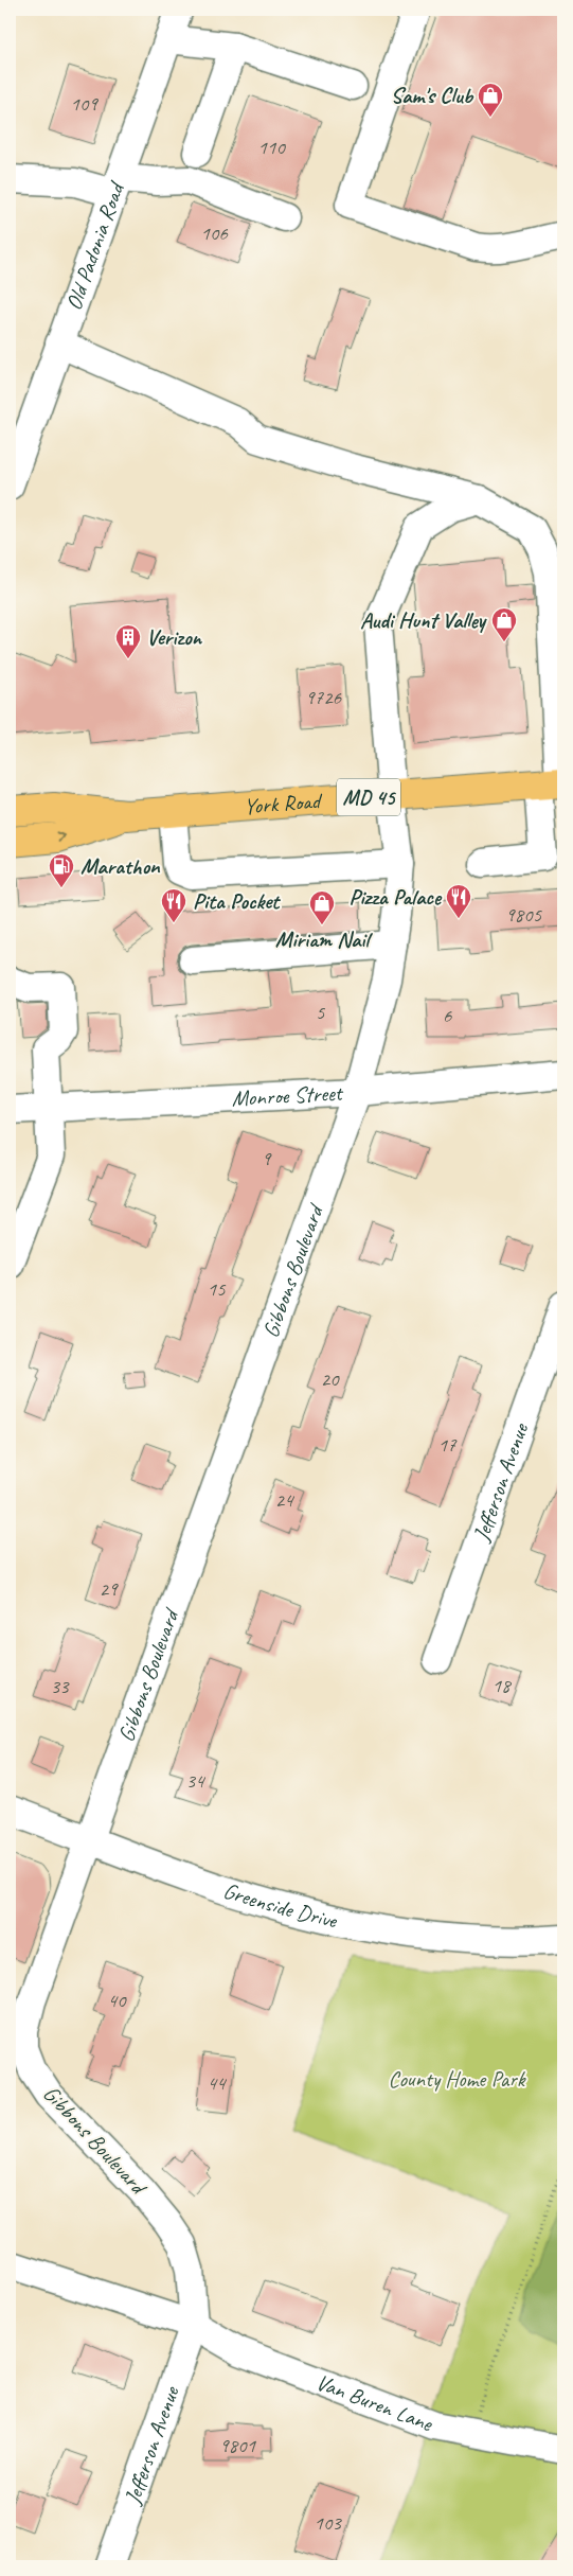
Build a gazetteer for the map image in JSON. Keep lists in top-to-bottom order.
{
  "streets": {
    "main road": ["MD 45", "York Road"],
    "street": [
      "Old Padonia Road",
      "Monroe Street",
      "Gibbons Boulevard",
      "Jefferson Avenue",
      "Greenside Drive",
      "Van Buren Lane"
    ]
  },
  "crossings": [
    ["York Road", "Gibbons Boulevard"],
    ["Monroe Street", "Gibbons Boulevard"],
    ["Gibbons Boulevard", "Jefferson Avenue"],
    ["Gibbons Boulevard", "Greenside Drive"],
    ["Gibbons Boulevard", "Van Buren Lane"],
    ["Jefferson Avenue", "Van Buren Lane"]
  ],
  "parks": ["County Home Park"],
  "places": {
    "shop": ["Sam's Club", "Audi Hunt Valley", "Miriam Nail"],
    "building": ["Verizon"],
    "fuel station": ["Marathon"],
    "restaurant": ["Pizza Palace", "Pita Pocket"]
  },
  "house_numbers": [
    "109",
    "110",
    "106",
    "9726",
    "9805",
    "5",
    "6",
    "9",
    "15",
    "20",
    "17",
    "24",
    "29",
    "18",
    "33",
    "34",
    "40",
    "44",
    "9801",
    "103"
  ]
}
